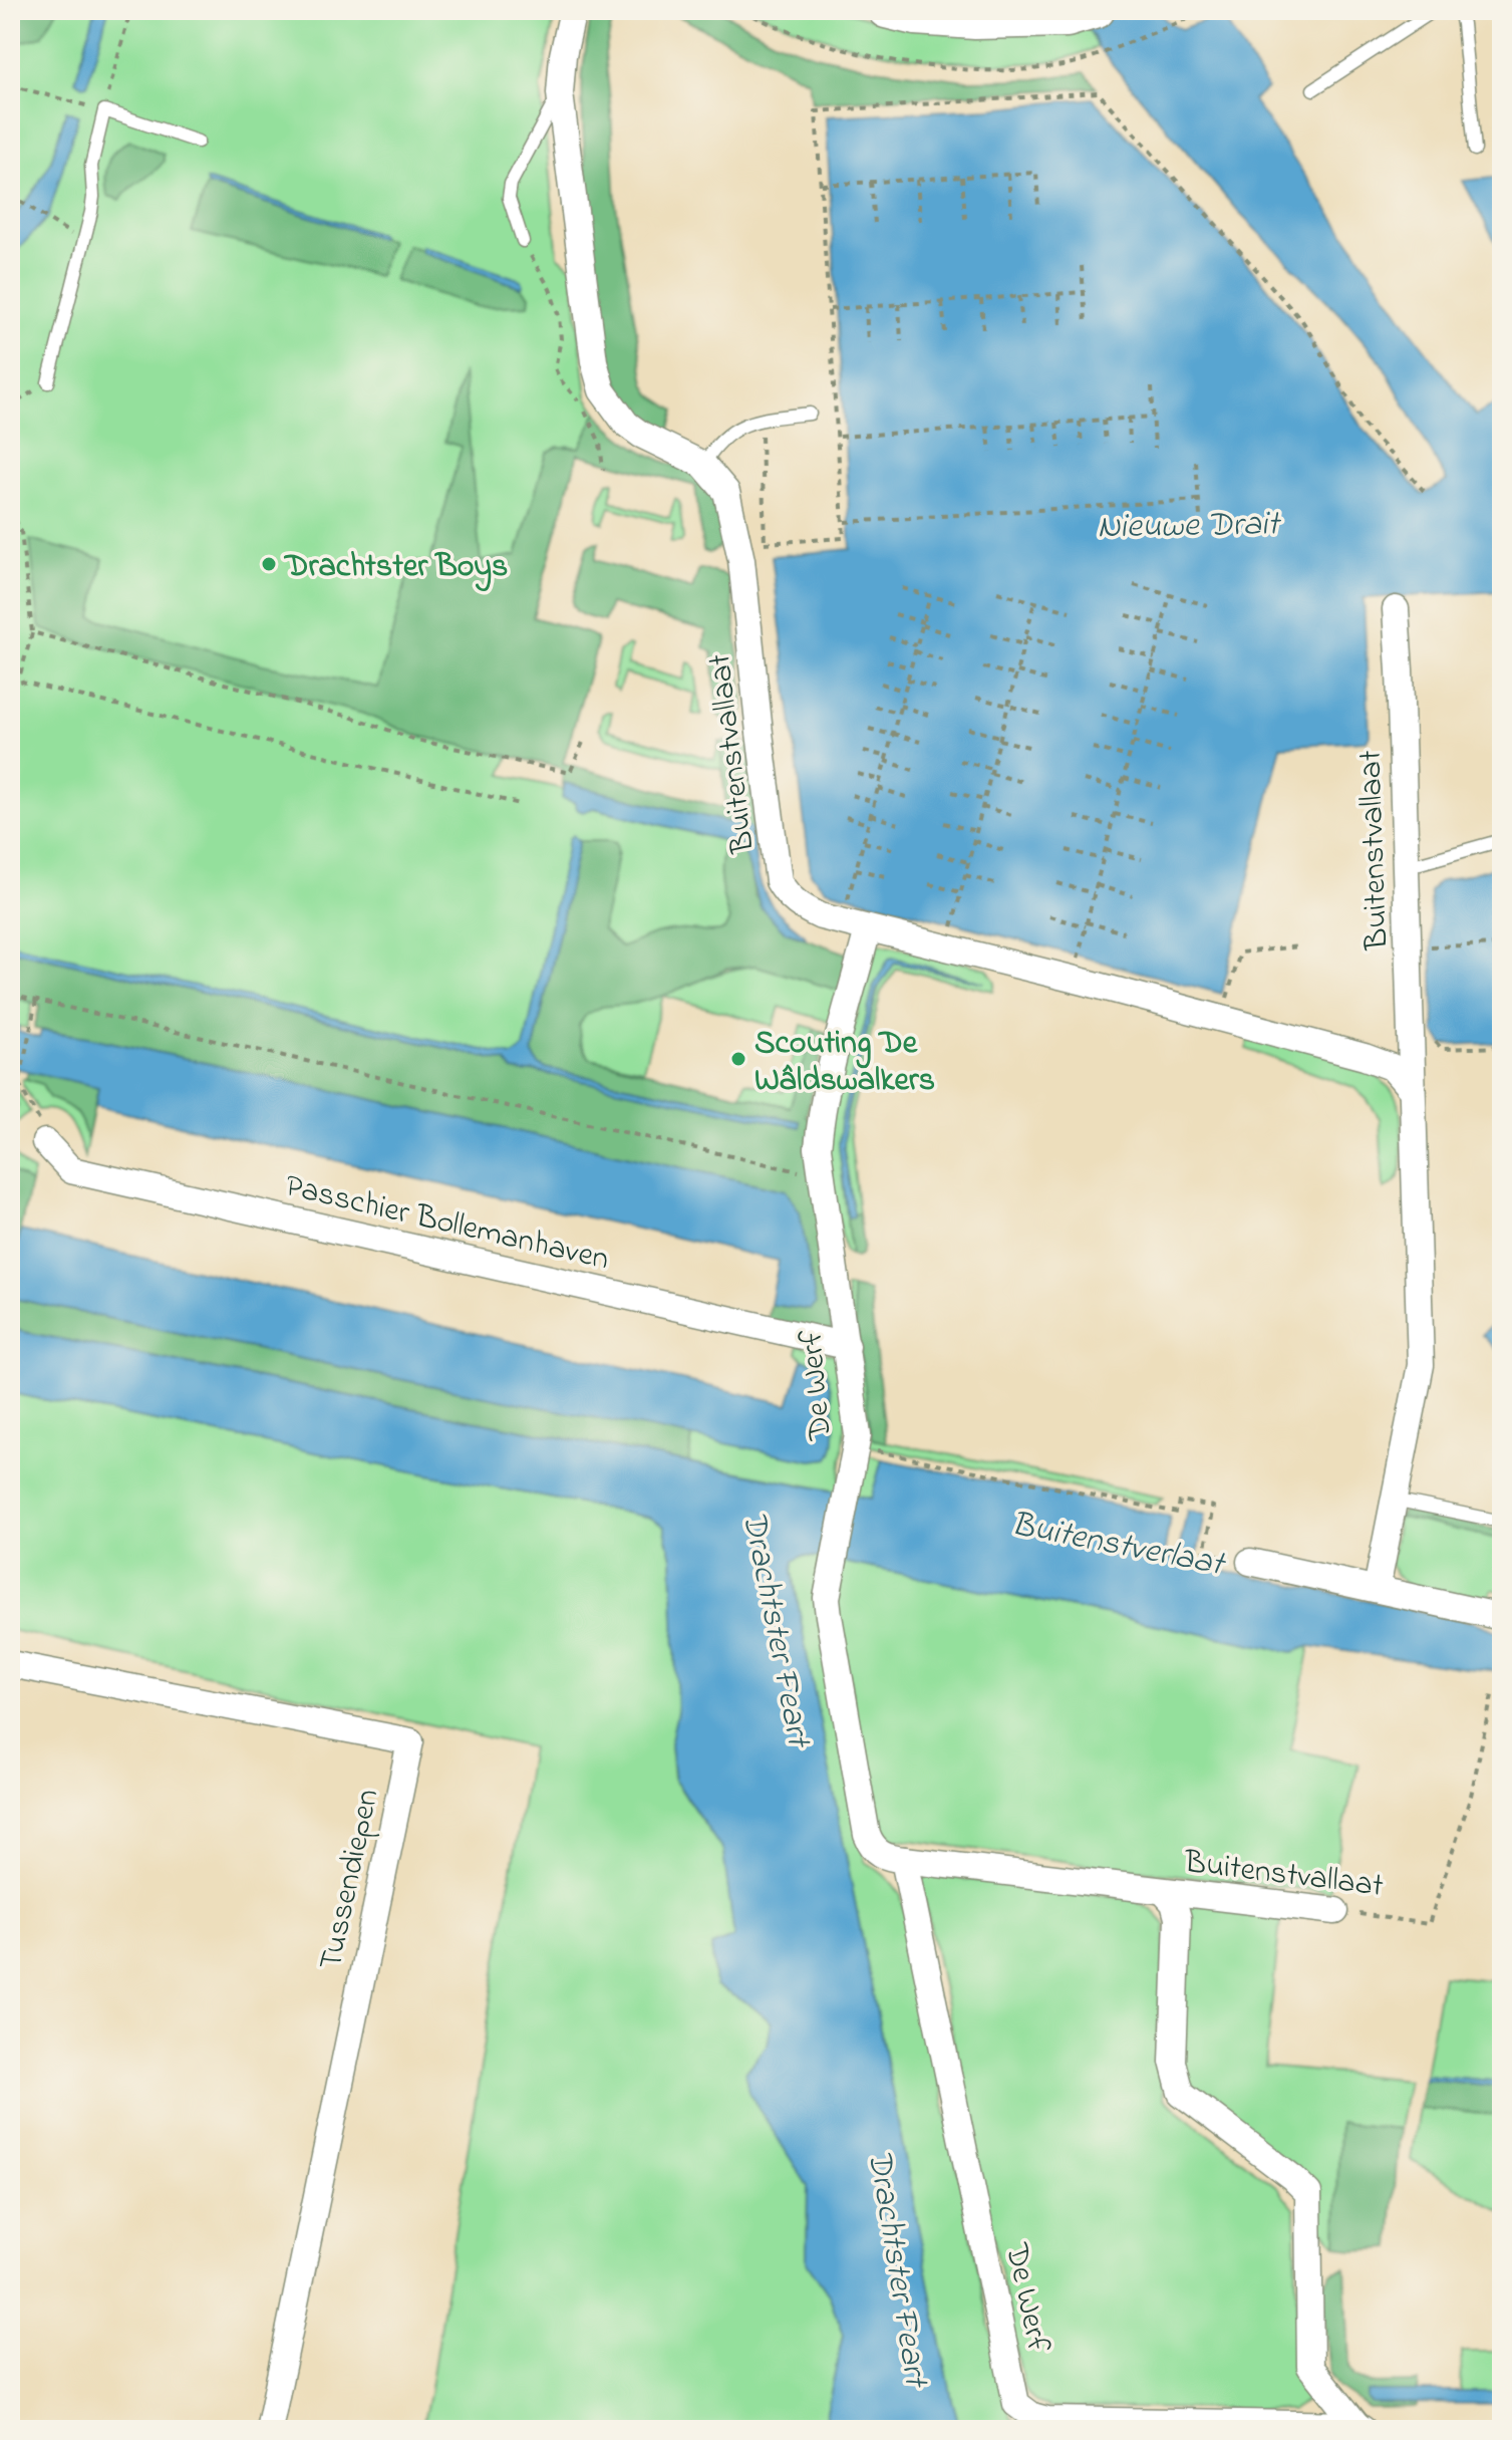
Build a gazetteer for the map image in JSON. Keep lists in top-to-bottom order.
{
  "streets": {
    "street": [
      "Buitenstvallaat",
      "Passchier Bollemanhaven",
      "De Werf",
      "Tussendiepen"
    ]
  },
  "crossings": [
    ["Buitenstvallaat", "De Werf"],
    ["Passchier Bollemanhaven", "De Werf"]
  ],
  "water": ["Nieuwe Drait", "Buitenstverlaat", "Drachtster Feart"],
  "places": ["Drachtster Boys", "Scouting De Wâldswalkers"]
}
